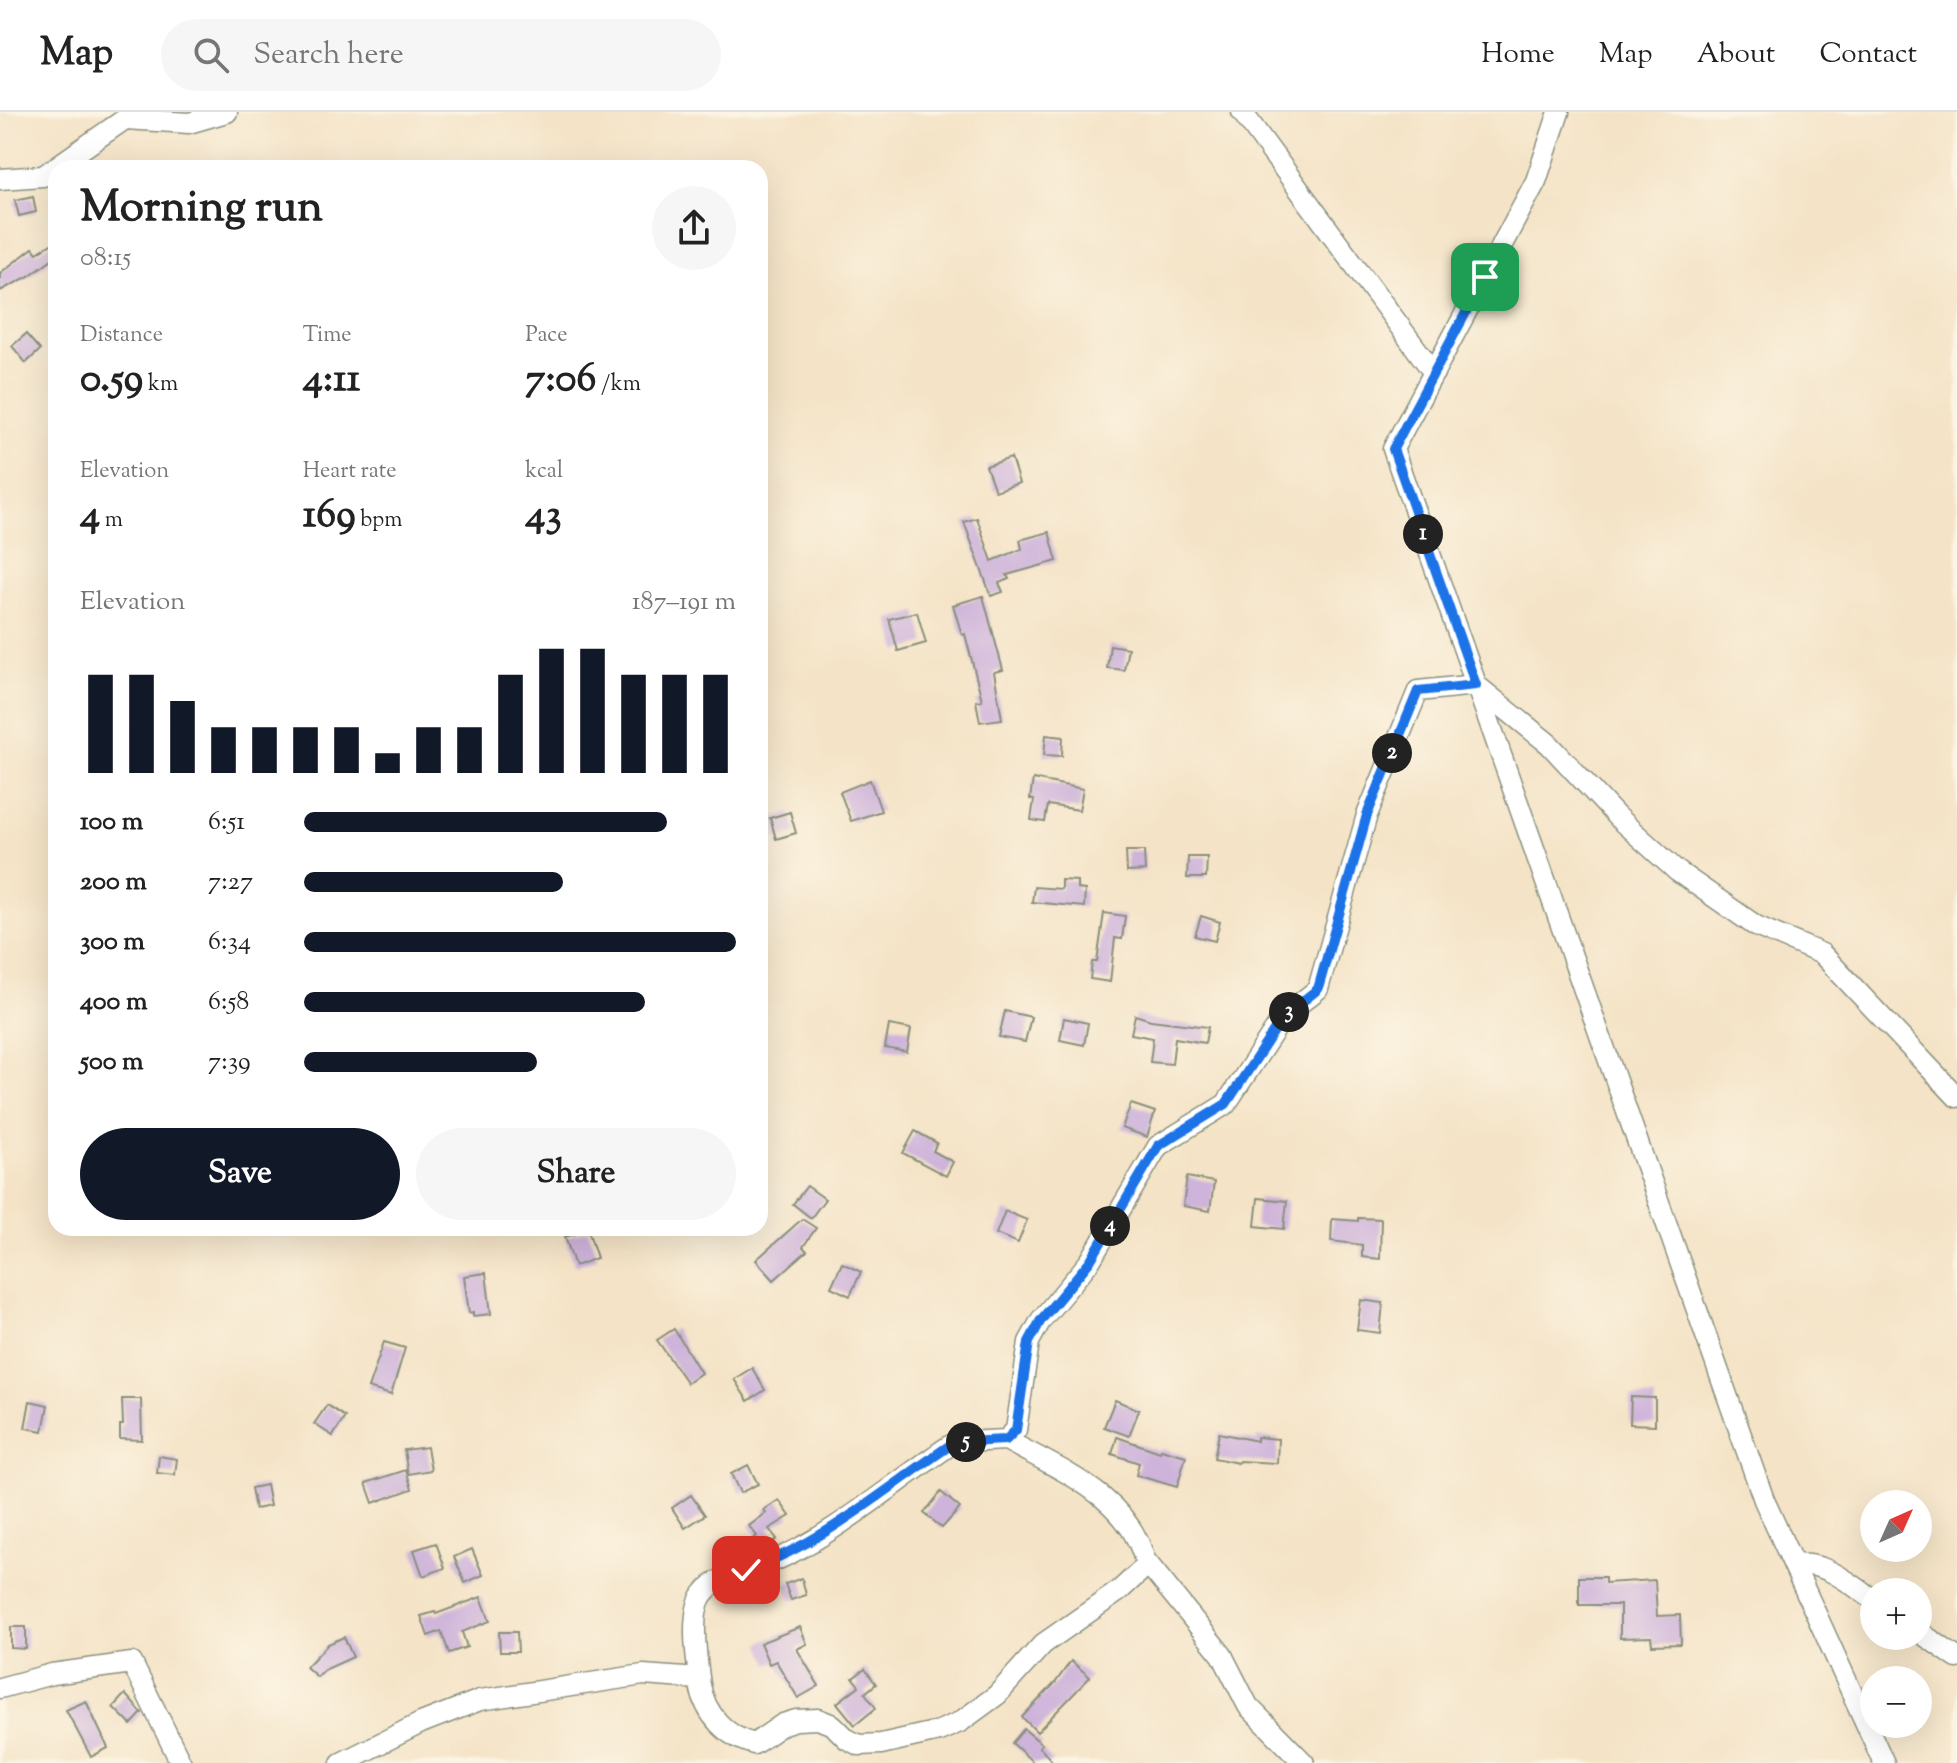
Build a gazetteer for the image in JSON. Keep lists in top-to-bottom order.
{
  "north": "top right",
  "page": {
    "header": "Map",
    "search": "Search here",
    "nav": [
      "Home",
      "Map",
      "About",
      "Contact"
    ],
    "heading": ["Morning run", "08:15"],
    "stats": [
      ["Distance", "0.59 km"],
      ["Time", "4:11"],
      ["Pace", "7:06 /km"],
      ["Elevation", "4 m"],
      ["Heart rate", "169 bpm"],
      ["kcal", "43"]
    ],
    "pins": [
      "1",
      "2",
      "3",
      "4",
      "5"
    ],
    "chart": ["Elevation", "187–191 m"],
    "list": [
      {
        "name": "100 m",
        "note": "6:51"
      },
      {
        "name": "200 m",
        "note": "7:27"
      },
      {
        "name": "300 m",
        "note": "6:34"
      },
      {
        "name": "400 m",
        "note": "6:58"
      },
      {
        "name": "500 m",
        "note": "7:39"
      }
    ],
    "buttons": ["Save", "Share"],
    "map_buttons": ["+", "−"]
  }
}
